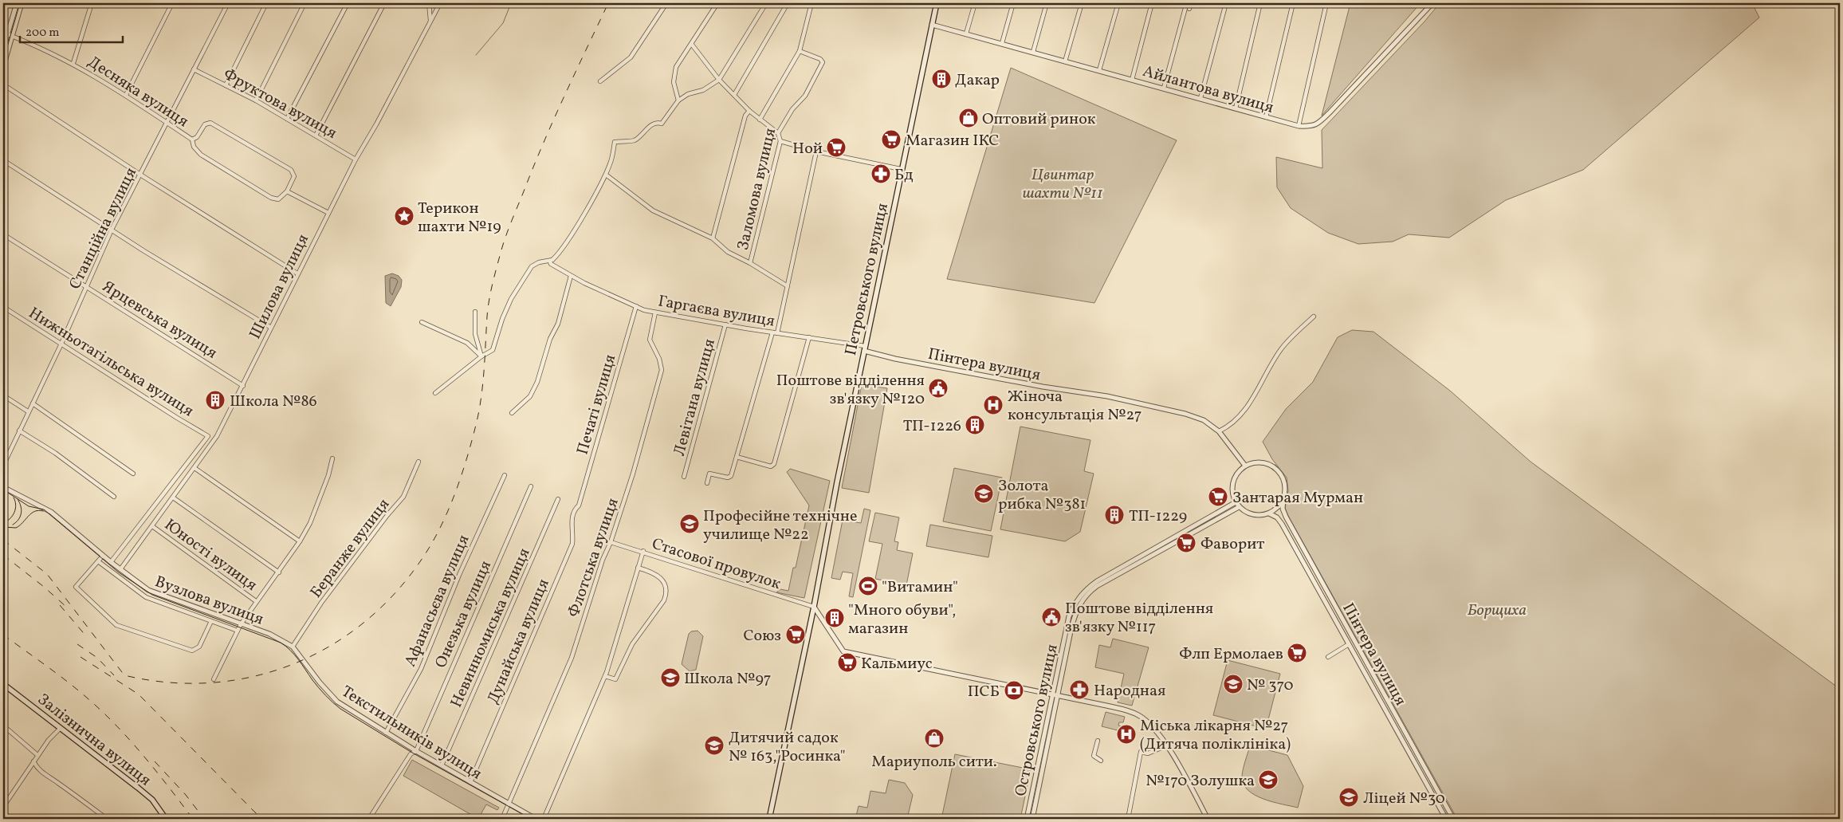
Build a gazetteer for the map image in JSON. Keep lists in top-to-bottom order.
{
  "streets": {
    "main road": ["Петровського вулиця", "Залізнична вулиця"],
    "street": [
      "Айлантова вулиця",
      "Десняка вулиця",
      "Фруктова вулиця",
      "Заломова вулиця",
      "Станційна вулиця",
      "Шилова вулиця",
      "Гаргаєва вулиця",
      "Ярцевська вулиця",
      "Нижньотагільська вулиця",
      "Пінтера вулиця",
      "Левітана вулиця",
      "Печаті вулиця",
      "Беранже вулиця",
      "Юності вулиця",
      "Флотська вулиця",
      "Стасової провулок",
      "Вузлова вулиця",
      "Афанасьєва вулиця",
      "Онезька вулиця",
      "Невинномиська вулиця",
      "Дунайська вулиця",
      "Островського вулиця",
      "Текстильників вулиця"
    ]
  },
  "crossings": [
    ["Айлантова вулиця", "Петровського вулиця"],
    ["Десняка вулиця", "Станційна вулиця"],
    ["Фруктова вулиця", "Станційна вулиця"],
    ["Фруктова вулиця", "Шилова вулиця"],
    ["Станційна вулиця", "Ярцевська вулиця"],
    ["Станційна вулиця", "Нижньотагільська вулиця"],
    ["Петровського вулиця", "Гаргаєва вулиця"],
    ["Петровського вулиця", "Пінтера вулиця"],
    ["Петровського вулиця", "Стасової провулок"],
    ["Шилова вулиця", "Ярцевська вулиця"],
    ["Шилова вулиця", "Юності вулиця"],
    ["Шилова вулиця", "Вузлова вулиця"],
    ["Гаргаєва вулиця", "Пінтера вулиця"],
    ["Гаргаєва вулиця", "Левітана вулиця"],
    ["Гаргаєва вулиця", "Печаті вулиця"],
    ["Гаргаєва вулиця", "Флотська вулиця"],
    ["Нижньотагільська вулиця", "Вузлова вулиця"],
    ["Пінтера вулиця", "Островського вулиця"],
    ["Печаті вулиця", "Дунайська вулиця"],
    ["Беранже вулиця", "Вузлова вулиця"],
    ["Беранже вулиця", "Текстильників вулиця"],
    ["Флотська вулиця", "Стасової провулок"],
    ["Флотська вулиця", "Текстильників вулиця"],
    ["Вузлова вулиця", "Текстильників вулиця"],
    ["Афанасьєва вулиця", "Текстильників вулиця"],
    ["Онезька вулиця", "Текстильників вулиця"],
    ["Невинномиська вулиця", "Текстильників вулиця"],
    ["Дунайська вулиця", "Текстильників вулиця"]
  ],
  "parks": ["Цвинтар шахти №11", "Борщиха"],
  "places": {
    "building": [
      "Дакар",
      "Школа №86",
      "ТП-1226",
      "ТП-1229",
      "\"Много обуви\", магазин"
    ],
    "shop": ["Оптовий ринок", "Мариуполь сити."],
    "supermarket": [
      "Магазин ІКС",
      "Ной",
      "Зантарая Мурман",
      "Фаворит",
      "Союз",
      "Флп Ермолаев",
      "Кальмиус"
    ],
    "pharmacy": ["Бд", "Народная"],
    "place": ["Терикон шахти №19"],
    "public building": ["Поштове відділення зв'язку №120", "Поштове відділення зв'язку №117"],
    "hospital": ["Жіноча консультація №27", "Міська лікарня №27 (Дитяча поліклініка)"],
    "school or university": [
      "Золота рибка №381",
      "Професійне технічне училище №22",
      "Школа №97",
      "№ 370",
      "Дитячий садок № 163,\"Росинка\"",
      "№170 Золушка",
      "Ліцей №30"
    ],
    "sports": ["\"Витамин\""],
    "bank": ["ПСБ"]
  },
  "scale_bar": "200 m"
}
